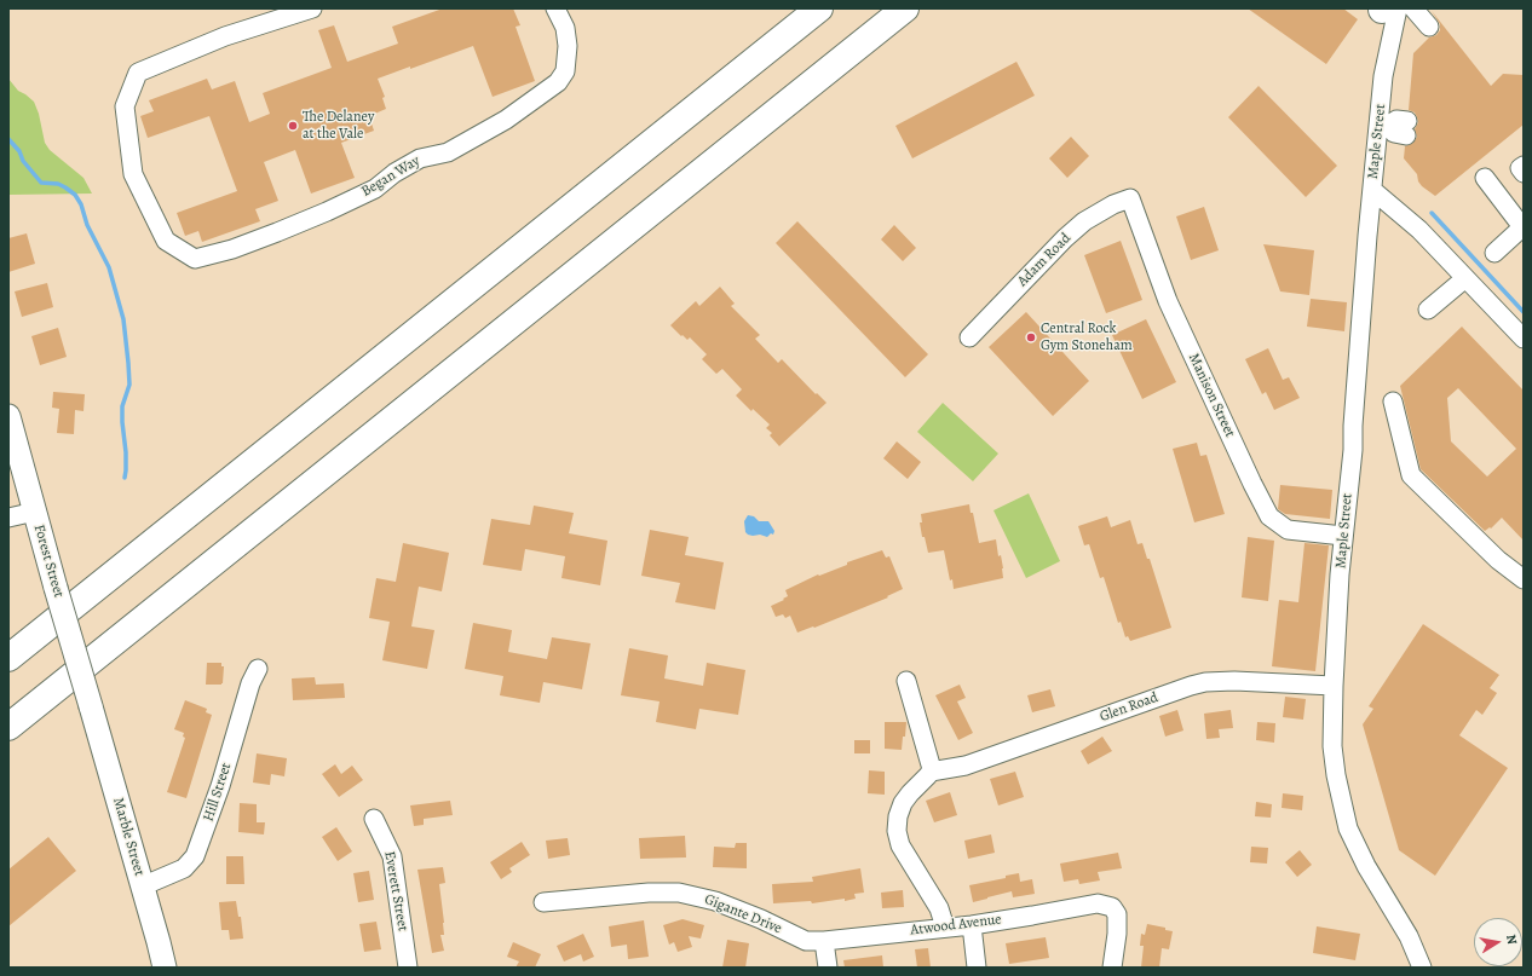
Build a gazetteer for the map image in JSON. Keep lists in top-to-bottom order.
{
  "streets": {
    "main road": ["Forest Street", "Marble Street"],
    "street": [
      "Maple Street",
      "Began Way",
      "Adam Road",
      "Manison Street",
      "Glen Road",
      "Hill Street",
      "Everett Street",
      "Gigante Drive",
      "Atwood Avenue"
    ]
  },
  "crossings": [
    ["Maple Street", "Manison Street"],
    ["Maple Street", "Glen Road"],
    ["Adam Road", "Manison Street"],
    ["Forest Street", "Marble Street"],
    ["Hill Street", "Marble Street"],
    ["Gigante Drive", "Atwood Avenue"]
  ],
  "places": ["The Delaney at the Vale", "Central Rock Gym Stoneham"],
  "north": "right"
}
